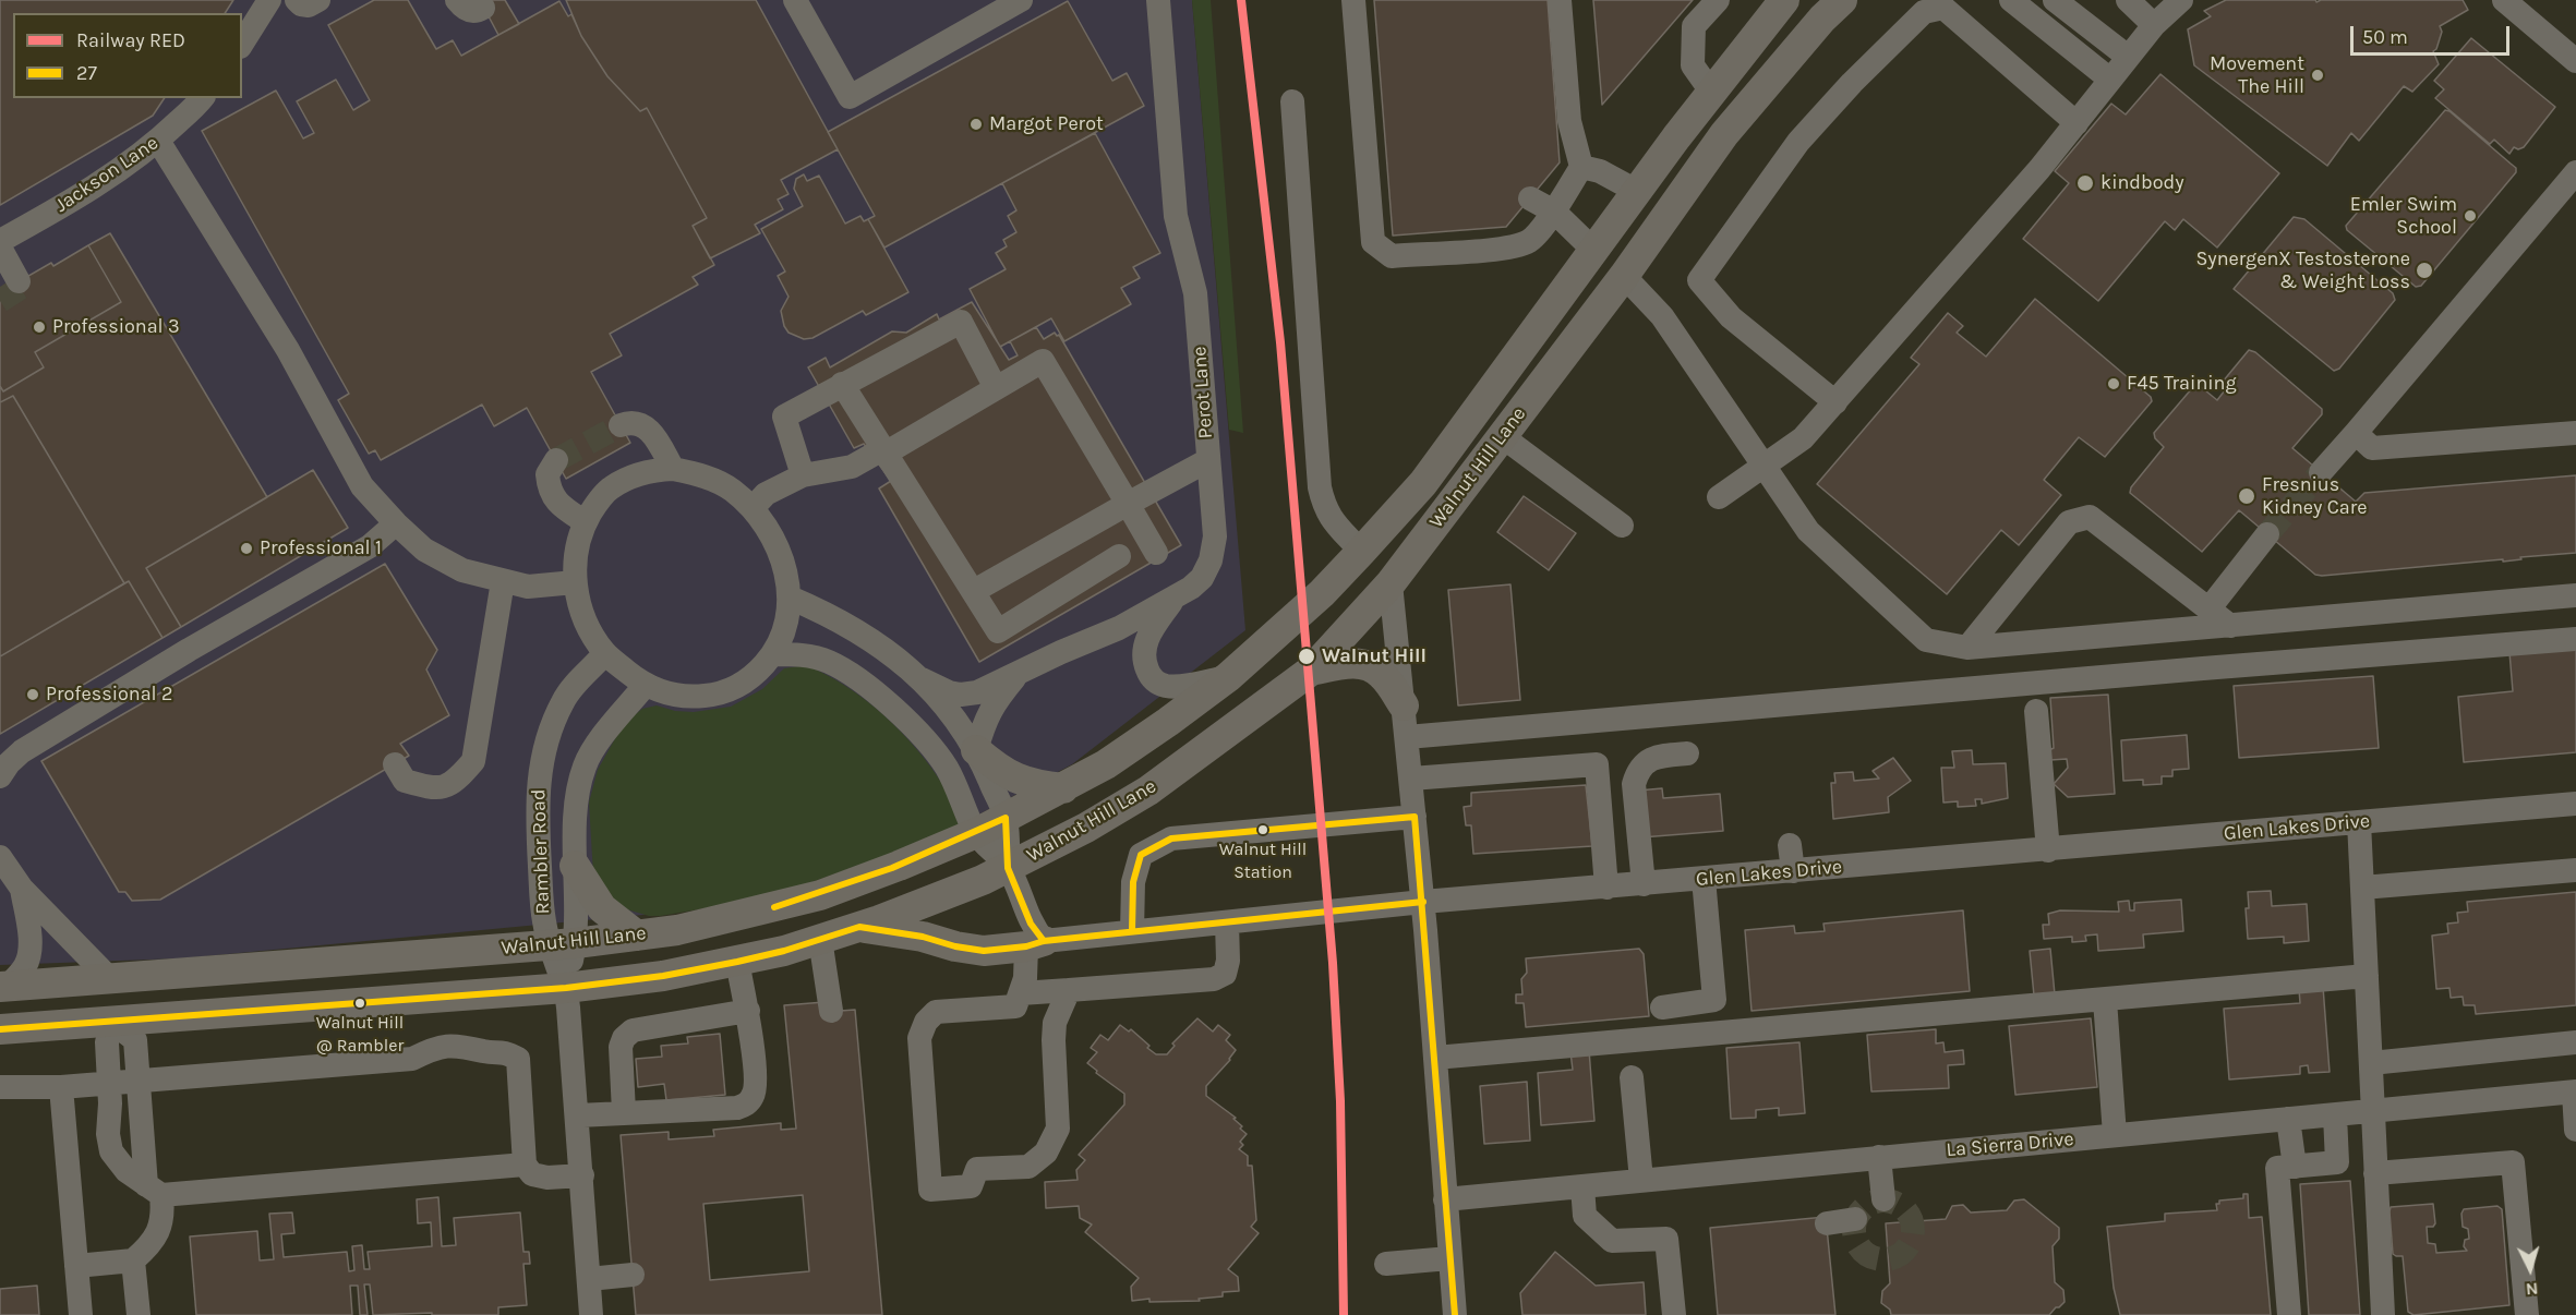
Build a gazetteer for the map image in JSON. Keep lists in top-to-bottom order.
{
  "streets": {
    "main road": ["Walnut Hill Lane"],
    "street": [
      "Jackson Lane",
      "Perot Lane",
      "Glen Lakes Drive",
      "Rambler Road",
      "La Sierra Drive"
    ]
  },
  "crossings": [
    ["Walnut Hill Lane", "Rambler Road"]
  ],
  "places": [
    "Movement The Hill",
    "Margot Perot",
    "kindbody",
    "Emler Swim School",
    "SynergenX Testosterone & Weight Loss",
    "Professional 3",
    "F45 Training",
    "Fresnius Kidney Care",
    "Professional 1",
    "Walnut Hill",
    "Professional 2",
    "Walnut Hill Station",
    "Walnut Hill @ Rambler"
  ],
  "lines": ["rail line RED", "transit line 27"],
  "legend": ["Railway RED", "27"],
  "scale_bar": "50 m",
  "north": "bottom"
}
